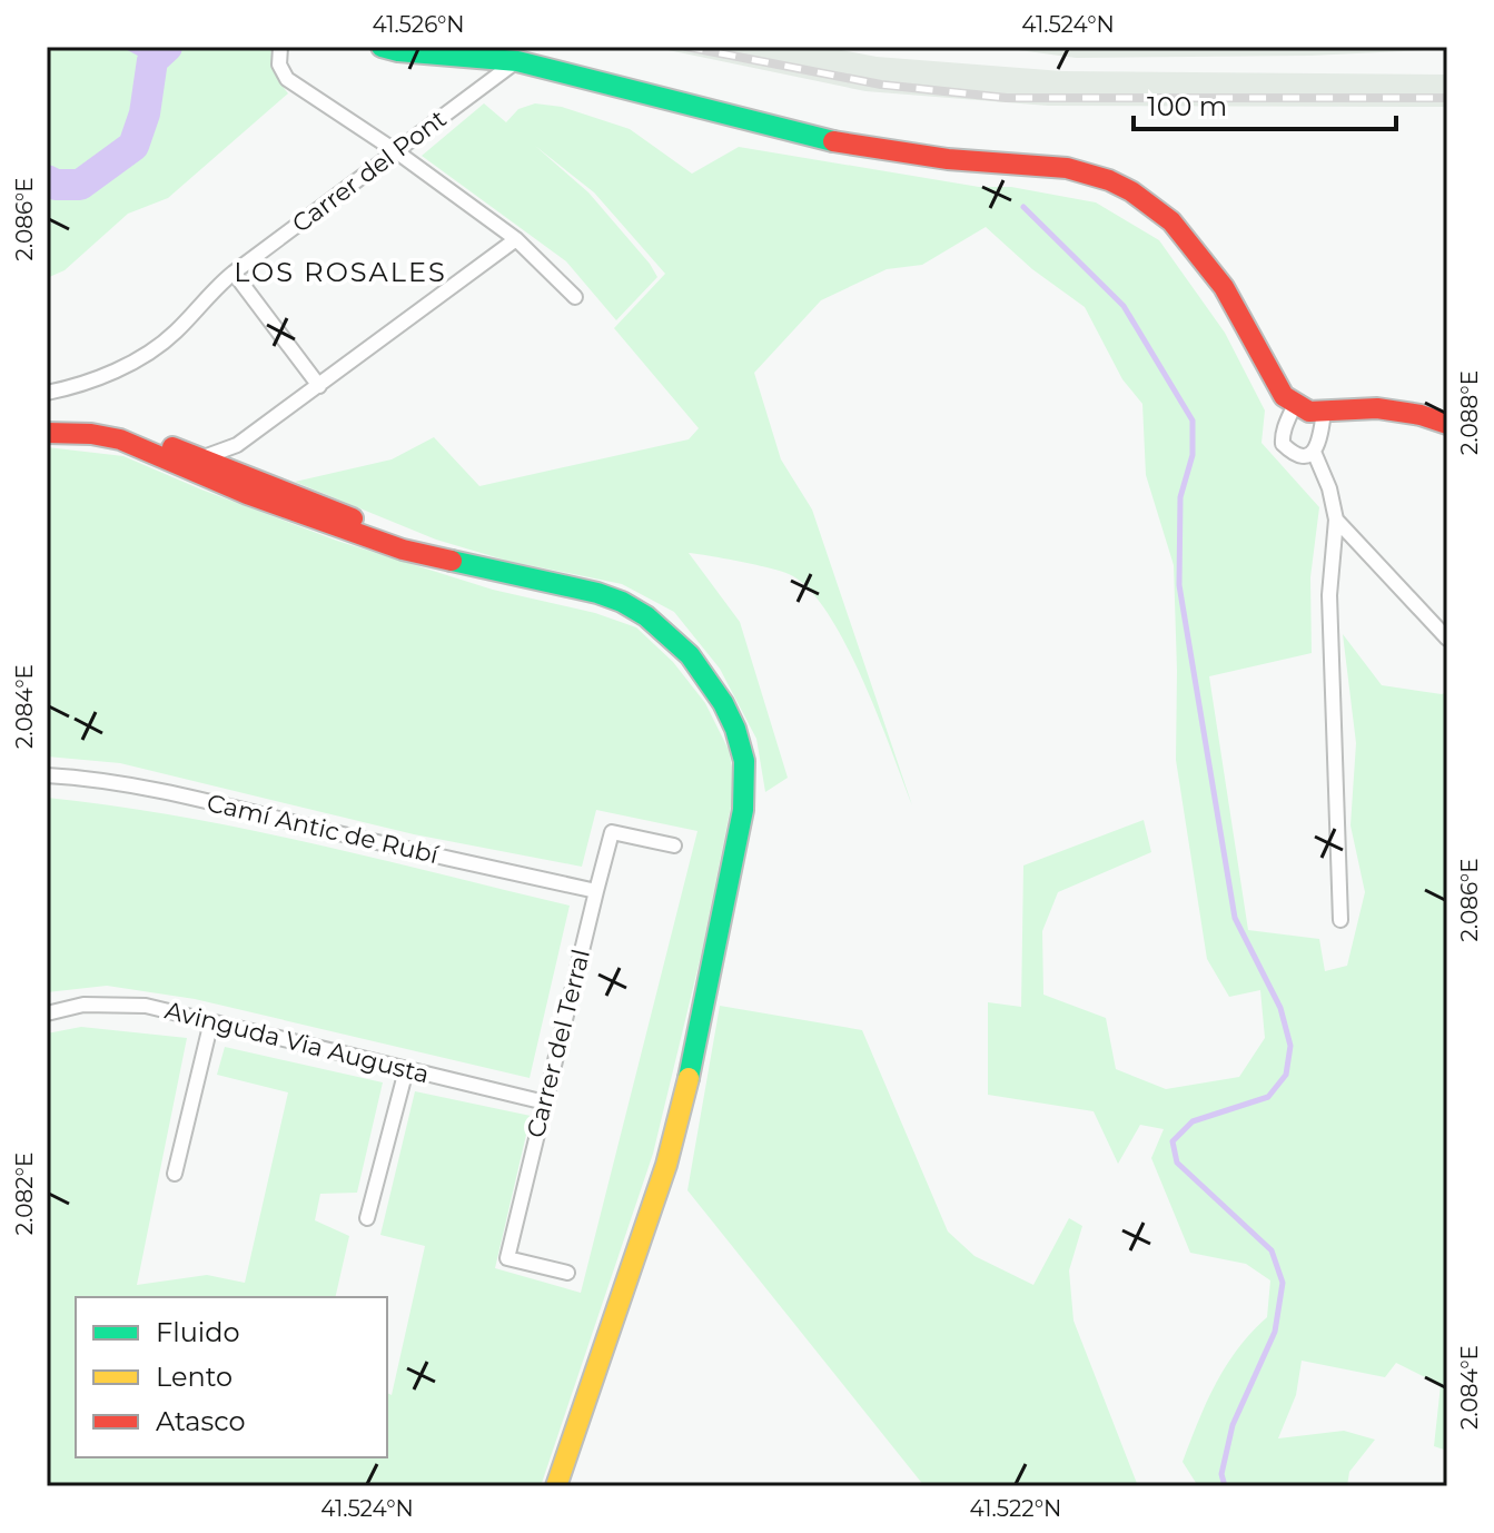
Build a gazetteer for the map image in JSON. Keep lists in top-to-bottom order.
{
  "streets": {
    "street": [
      "Carrer del Pont",
      "Camí Antic de Rubí",
      "Avinguda Via Augusta",
      "Carrer del Terral"
    ]
  },
  "crossings": [
    ["Camí Antic de Rubí", "Carrer del Terral"],
    ["Avinguda Via Augusta", "Carrer del Terral"]
  ],
  "districts": ["LOS ROSALES"],
  "legend": ["Fluido", "Lento", "Atasco"],
  "scale_bar": "100 m",
  "coordinates": [
    "41.526°N",
    "41.524°N",
    "2.086°E",
    "2.088°E",
    "2.084°E",
    "2.082°E",
    "41.522°N"
  ]
}
